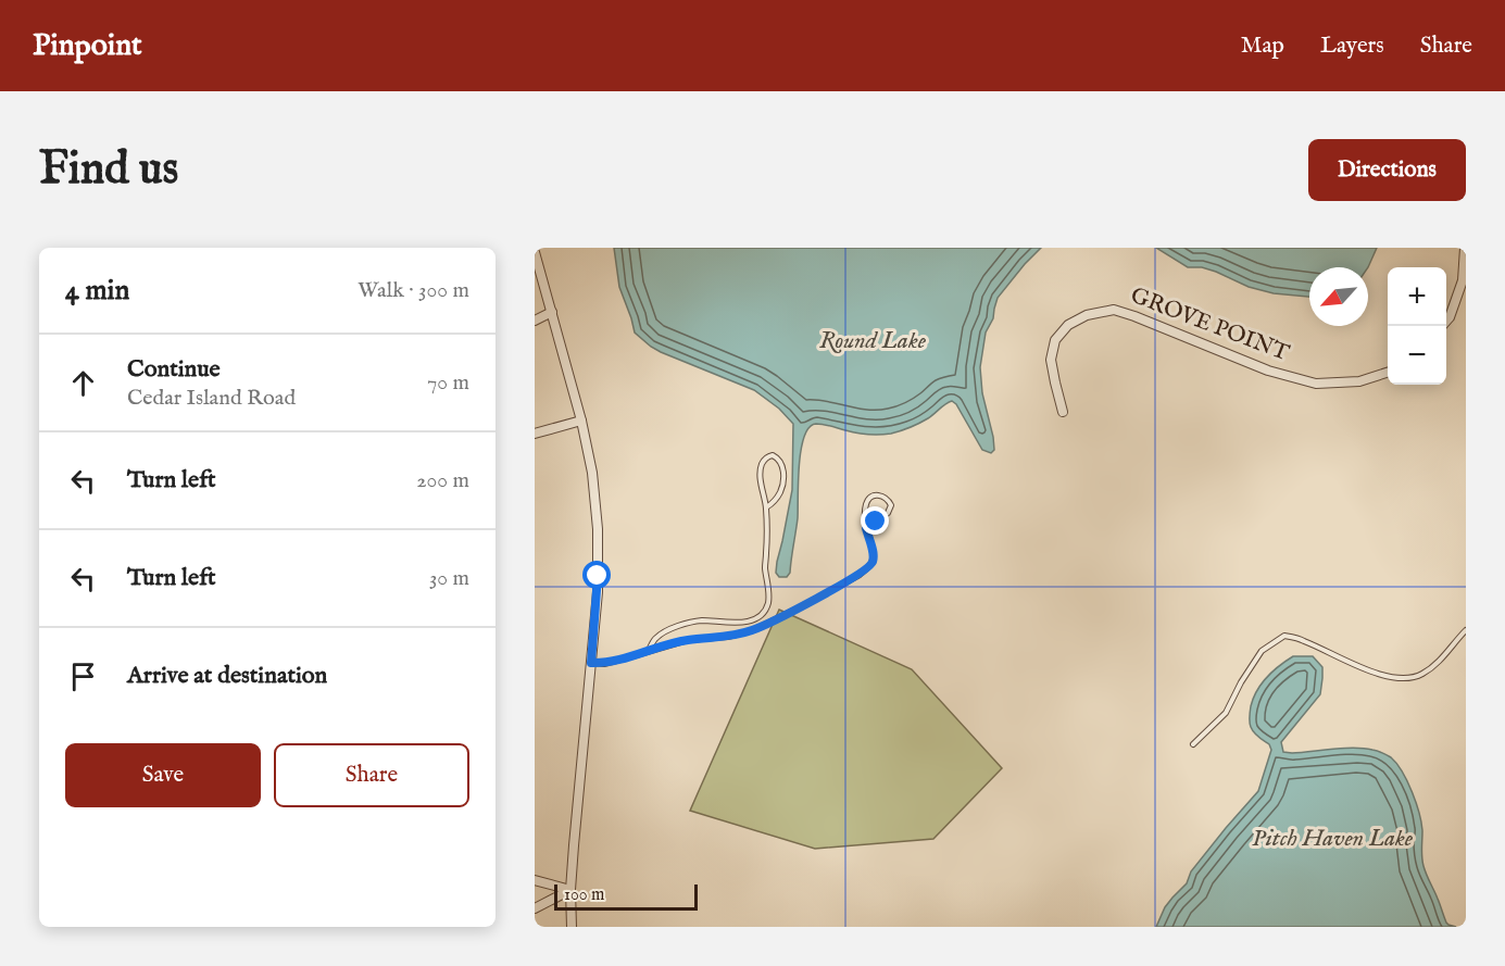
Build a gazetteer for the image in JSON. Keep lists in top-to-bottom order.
{
  "streets": {
    "street": ["GROVE POINT"]
  },
  "water": ["Round Lake", "Pitch Haven Lake"],
  "scale_bar": "100 m",
  "north": "bottom left",
  "page": {
    "header": "Pinpoint",
    "nav": ["Map", "Layers", "Share"],
    "buttons": [
      "Directions",
      ["Save", "Share"]
    ],
    "title": "Find us",
    "heading": ["4 min", "Walk · 300 m"],
    "map_buttons": ["+", "−"],
    "list": [
      ["Continue", "Cedar Island Road", "70 m"],
      ["Turn left", "200 m"],
      ["Turn left", "30 m"],
      "Arrive at destination"
    ],
    "scale": "100 m"
  }
}
